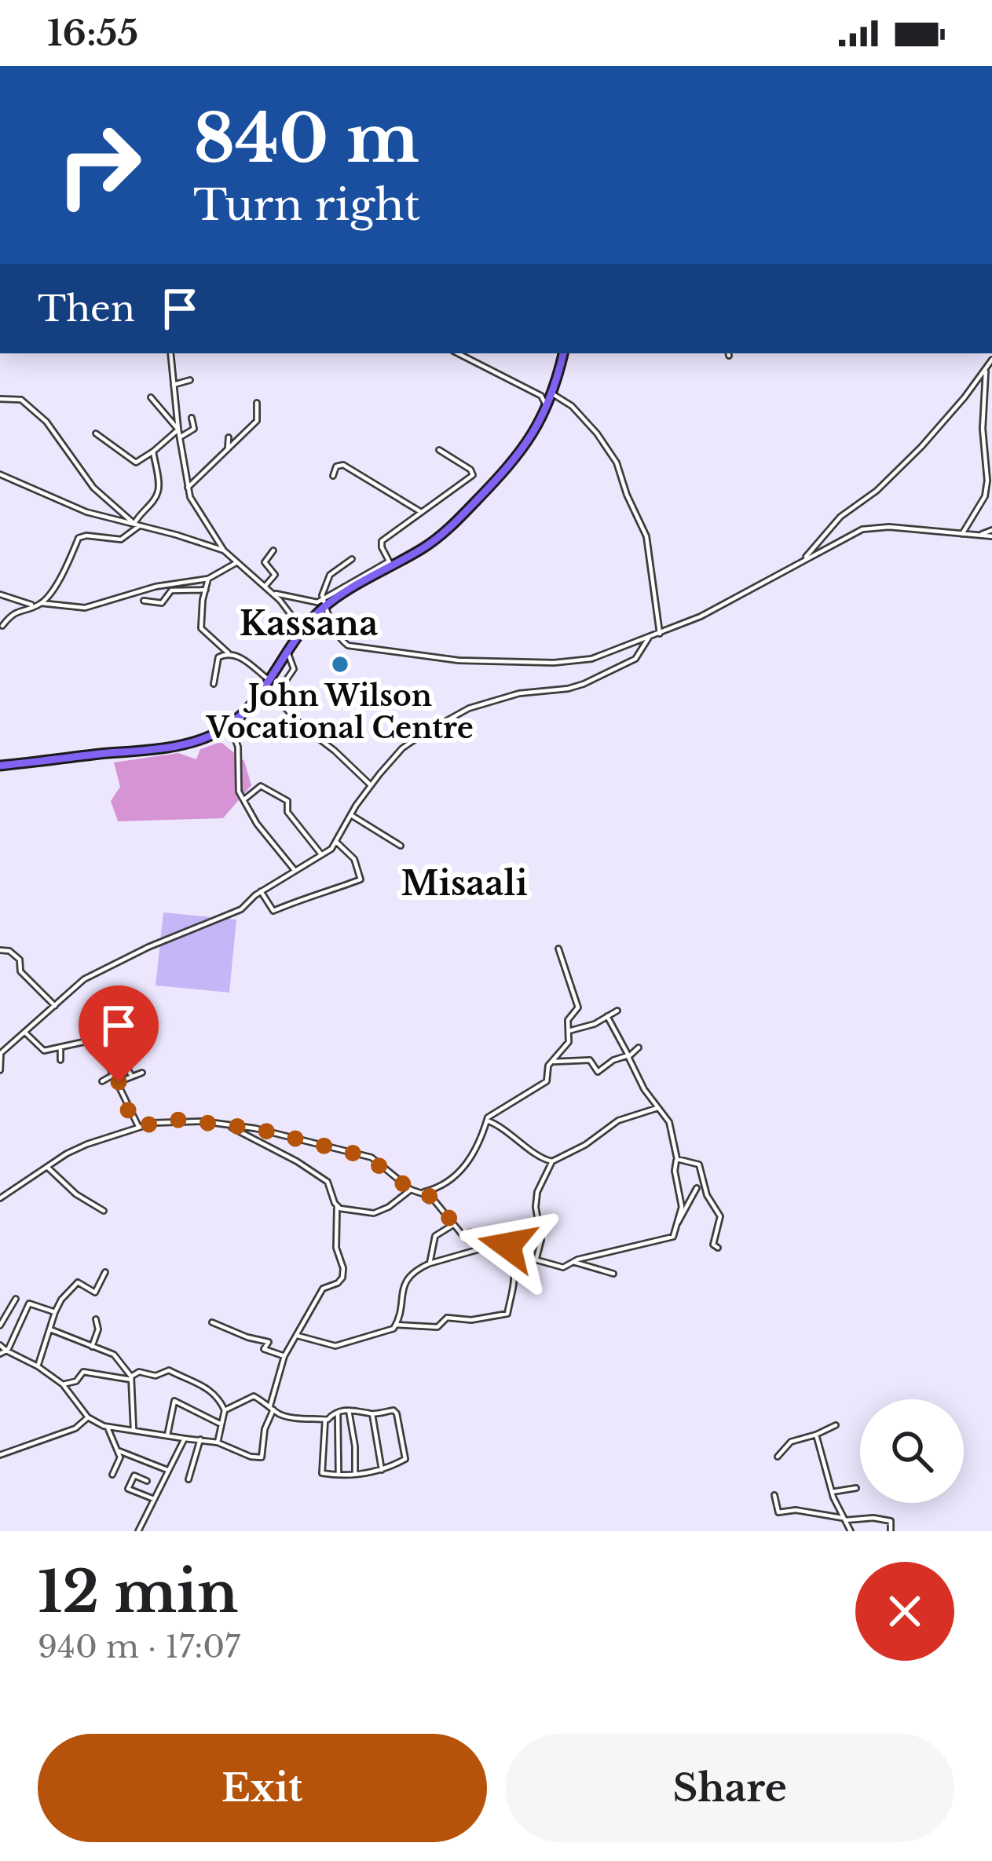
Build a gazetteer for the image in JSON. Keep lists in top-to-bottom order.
{
  "districts": ["Kassana", "Misaali"],
  "places": ["John Wilson Vocational Centre"],
  "page": {
    "status": "16:55",
    "turn": ["840 m", "Turn right"],
    "then": "Then",
    "heading": ["12 min", "940 m · 17:07"],
    "buttons": ["Exit", "Share"]
  }
}
